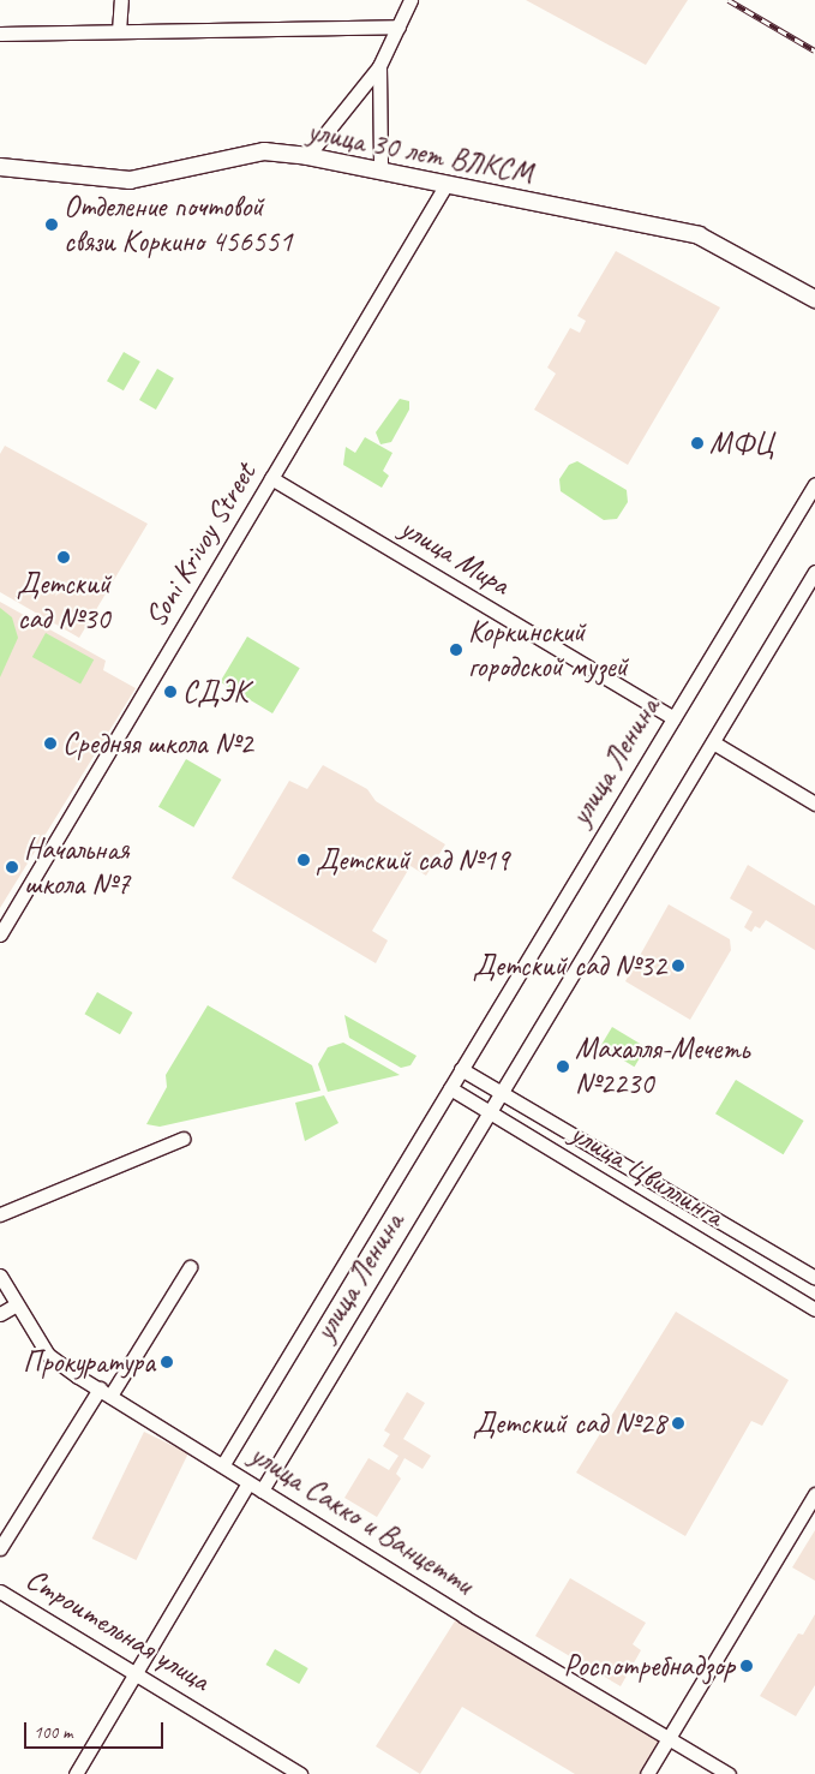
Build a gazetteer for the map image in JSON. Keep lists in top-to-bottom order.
{
  "streets": {
    "main road": ["улица 30 лет ВЛКСМ"],
    "street": [
      "Soni Krivoy Street",
      "улица Мира",
      "улица Ленина",
      "улица Цвиллинга",
      "улица Сакко и Ванцетти",
      "Строительная улица"
    ]
  },
  "crossings": [
    ["улица 30 лет ВЛКСМ", "Soni Krivoy Street"],
    ["Soni Krivoy Street", "улица Мира"],
    ["улица Мира", "улица Ленина"],
    ["улица Ленина", "улица Цвиллинга"],
    ["улица Ленина", "улица Сакко и Ванцетти"]
  ],
  "places": [
    "Отделение почтовой связи Коркино 456551",
    "МФЦ",
    "Детский сад №30",
    "Коркинский городской музей",
    "СДЭК",
    "Средняя школа №2",
    "Детский сад №19",
    "Начальная школа №7",
    "Детский сад №32",
    "Махалля-Мечеть №2230",
    "Прокуратура",
    "Детский сад №28",
    "Роспотребнадзор"
  ],
  "scale_bar": "100 m"
}
